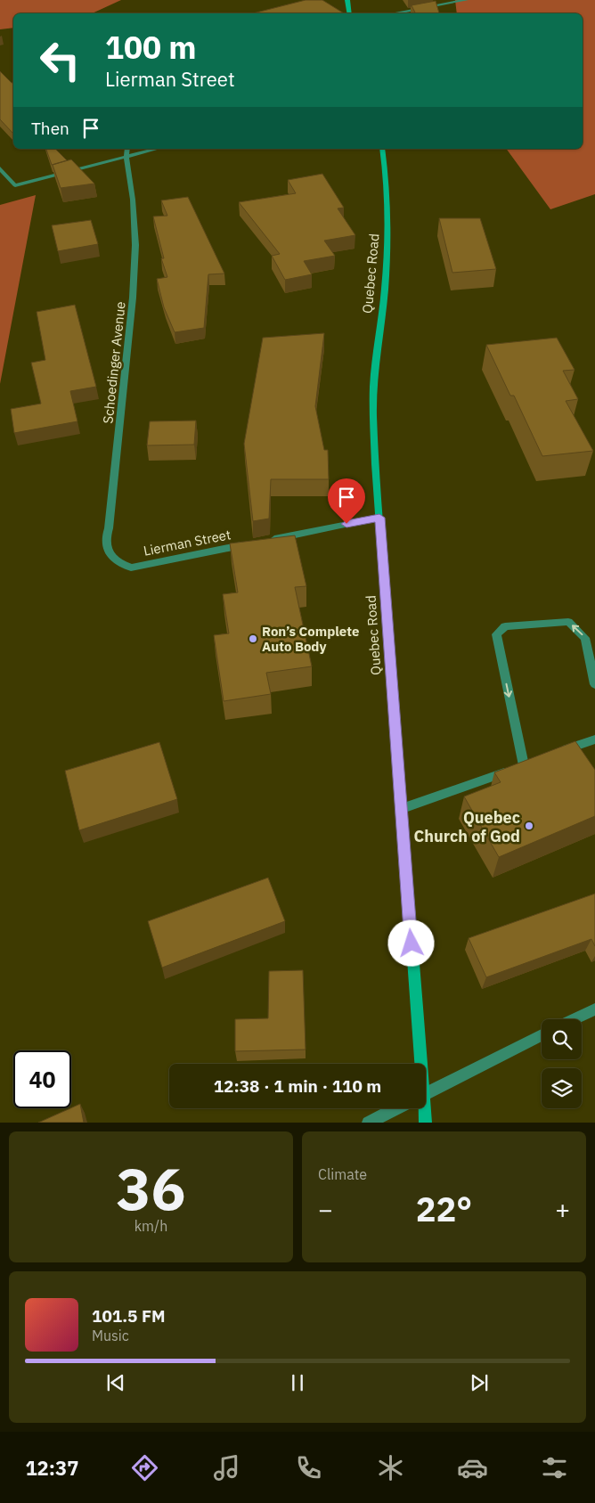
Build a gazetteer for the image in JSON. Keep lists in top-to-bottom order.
{
  "streets": {
    "street": ["Quebec Road", "Schoedinger Avenue", "Lierman Street"]
  },
  "crossings": [
    ["Schoedinger Avenue", "Lierman Street"]
  ],
  "places": ["Ron’s Complete Auto Body", "Quebec Church of God"],
  "page": {
    "turn": ["100 m", "Lierman Street"],
    "then": "Then",
    "limit": "40",
    "trip": "12:38 · 1 min · 110 m",
    "tile": [
      ["36", "km/h"],
      "Climate"
    ],
    "heat": ["−", "22°", "+"],
    "song": ["101.5 FM", "Music"],
    "tabs": "12:37"
  }
}
